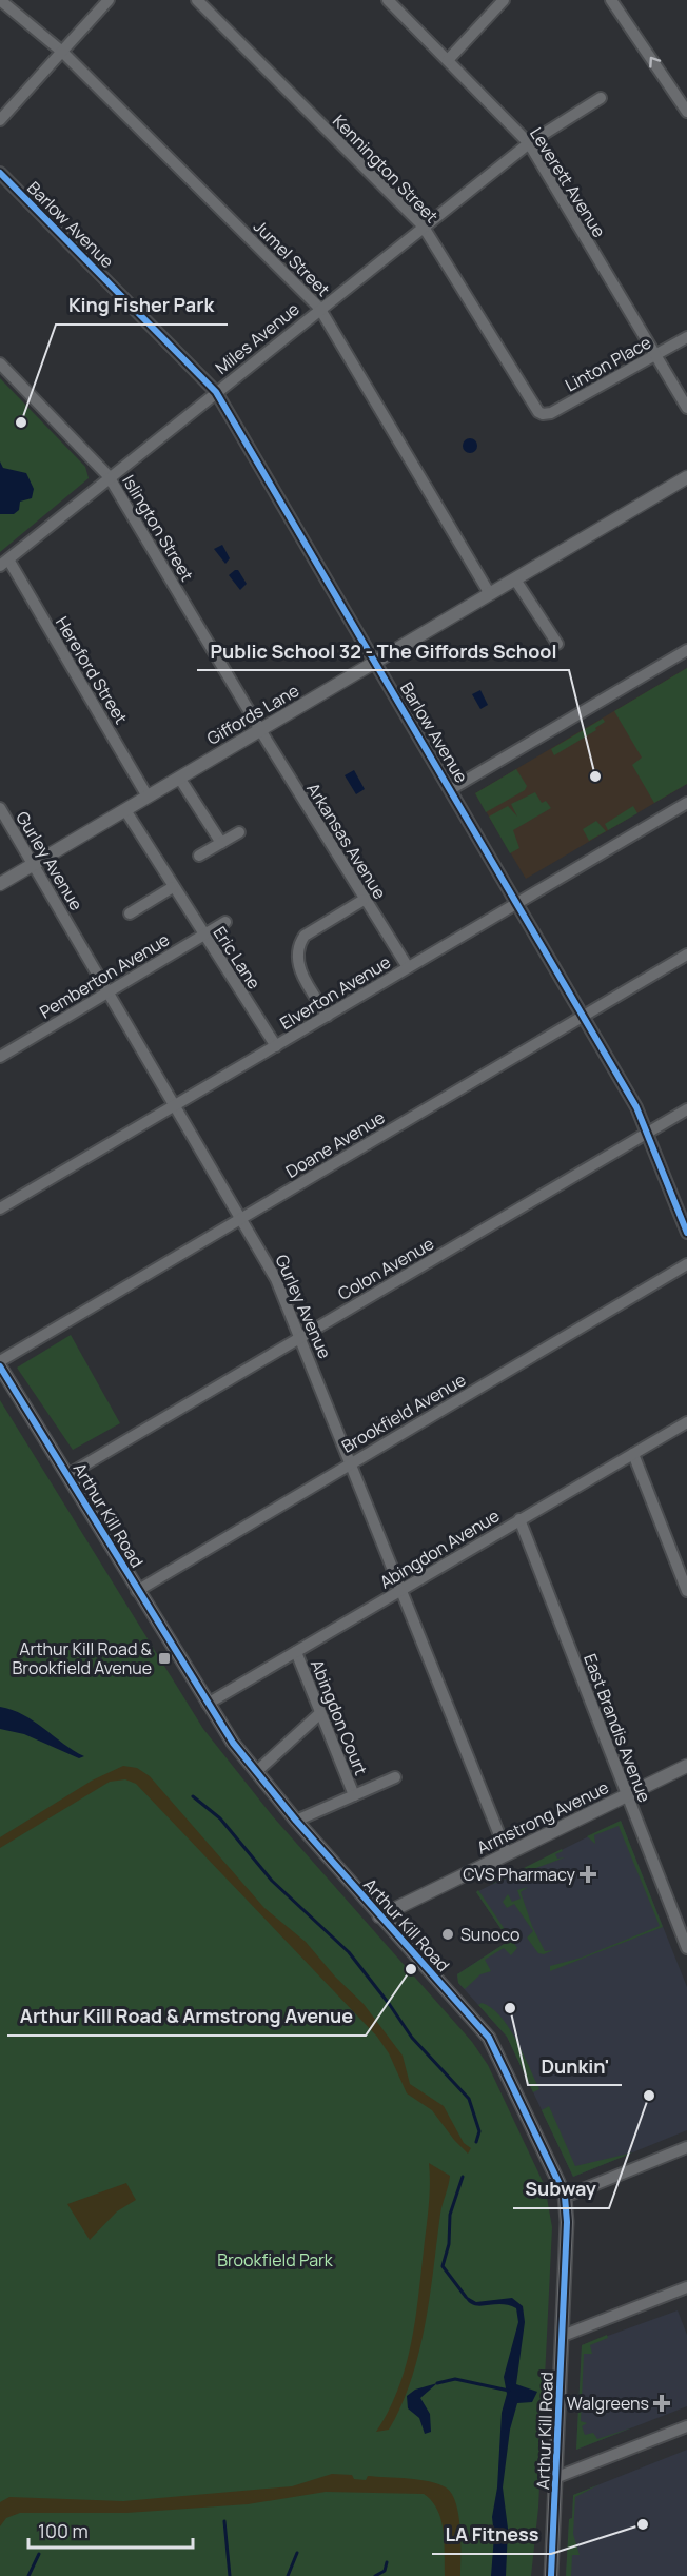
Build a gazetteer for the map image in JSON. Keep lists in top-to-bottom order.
{
  "streets": {
    "street": [
      "Kennington Street",
      "Leverett Avenue",
      "Barlow Avenue",
      "Jumel Street",
      "Miles Avenue",
      "Linton Place",
      "Islington Street",
      "Hereford Street",
      "Giffords Lane",
      "Arkansas Avenue",
      "Gurley Avenue",
      "Eric Lane",
      "Pemberton Avenue",
      "Elverton Avenue",
      "Doane Avenue",
      "Colon Avenue",
      "Brookfield Avenue",
      "Arthur Kill Road",
      "Abingdon Avenue",
      "Abingdon Court",
      "East Brandis Avenue",
      "Armstrong Avenue"
    ]
  },
  "crossings": [
    ["Kennington Street", "Miles Avenue"],
    ["Kennington Street", "Linton Place"],
    ["Leverett Avenue", "Miles Avenue"],
    ["Leverett Avenue", "Linton Place"],
    ["Barlow Avenue", "Miles Avenue"],
    ["Barlow Avenue", "Giffords Lane"],
    ["Barlow Avenue", "Elverton Avenue"],
    ["Barlow Avenue", "Doane Avenue"],
    ["Barlow Avenue", "Colon Avenue"],
    ["Jumel Street", "Miles Avenue"],
    ["Jumel Street", "Giffords Lane"],
    ["Miles Avenue", "Islington Street"],
    ["Miles Avenue", "Hereford Street"],
    ["Islington Street", "Giffords Lane"],
    ["Islington Street", "Arkansas Avenue"],
    ["Hereford Street", "Giffords Lane"],
    ["Giffords Lane", "Arkansas Avenue"],
    ["Giffords Lane", "Gurley Avenue"],
    ["Giffords Lane", "Eric Lane"],
    ["Arkansas Avenue", "Elverton Avenue"],
    ["Gurley Avenue", "Pemberton Avenue"],
    ["Gurley Avenue", "Elverton Avenue"],
    ["Gurley Avenue", "Doane Avenue"],
    ["Gurley Avenue", "Colon Avenue"],
    ["Gurley Avenue", "Brookfield Avenue"],
    ["Gurley Avenue", "Abingdon Avenue"],
    ["Gurley Avenue", "Armstrong Avenue"],
    ["Eric Lane", "Pemberton Avenue"],
    ["Eric Lane", "Elverton Avenue"],
    ["Colon Avenue", "Arthur Kill Road"],
    ["Brookfield Avenue", "Arthur Kill Road"],
    ["Arthur Kill Road", "Abingdon Avenue"],
    ["Arthur Kill Road", "Armstrong Avenue"],
    ["Abingdon Avenue", "Abingdon Court"],
    ["Abingdon Avenue", "East Brandis Avenue"],
    ["East Brandis Avenue", "Armstrong Avenue"]
  ],
  "parks": ["Brookfield Park"],
  "places": {
    "other": [
      "King Fisher Park",
      "Public School 32 - The Giffords School",
      "Sunoco",
      "Arthur Kill Road & Armstrong Avenue",
      "Dunkin'",
      "Subway",
      "LA Fitness"
    ],
    "transit": ["Arthur Kill Road & Brookfield Avenue"],
    "health": ["CVS Pharmacy", "Walgreens"]
  },
  "scale_bar": "100 m"
}
